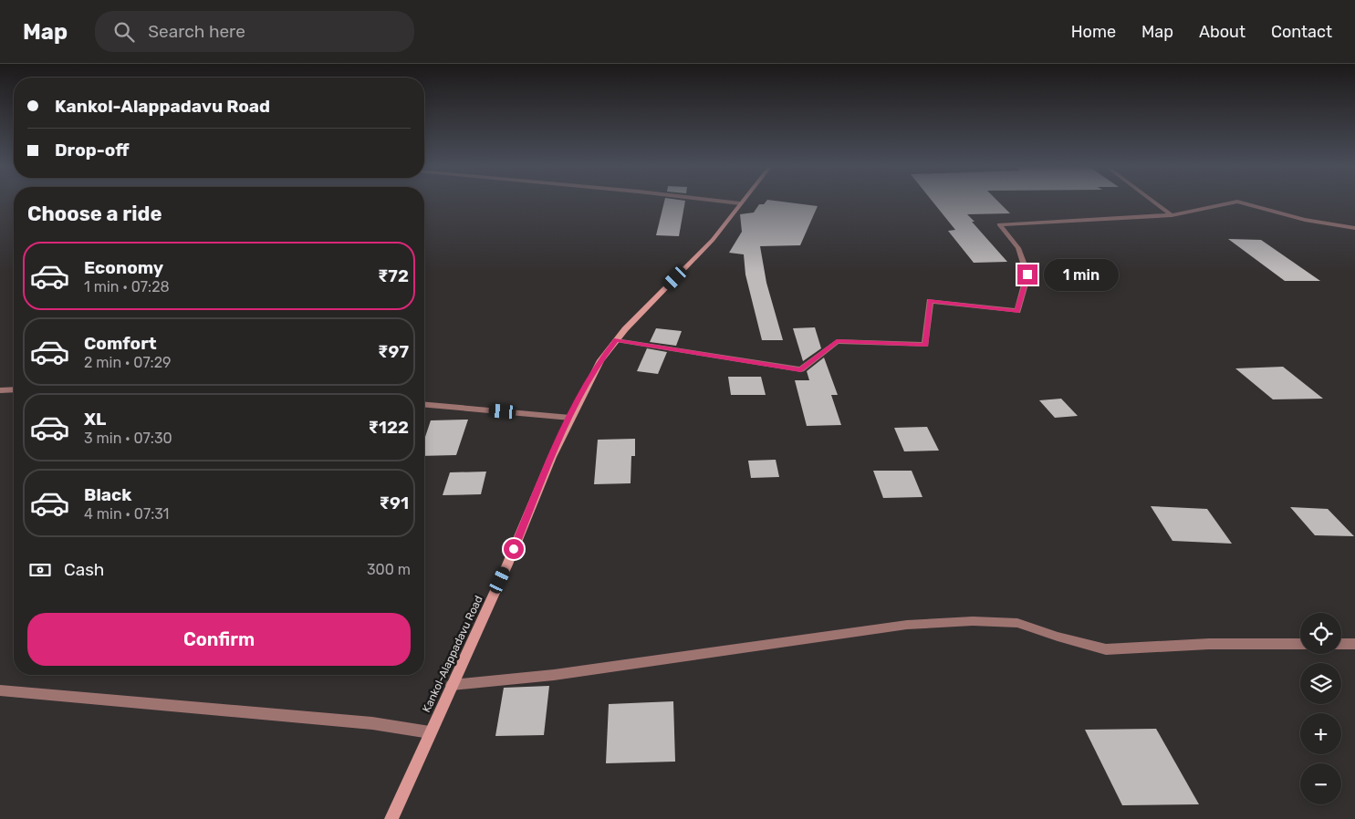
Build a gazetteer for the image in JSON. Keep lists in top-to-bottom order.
{
  "streets": {
    "main road": ["Kankol-Alappadavu Road"]
  },
  "page": {
    "header": "Map",
    "search": "Search here",
    "nav": [
      "Home",
      "Map",
      "About",
      "Contact"
    ],
    "banner": ["Kankol-Alappadavu Road", "Drop-off"],
    "heading": "Choose a ride",
    "list": [
      {
        "name": "Economy",
        "note": "1 min · 07:28",
        "value": "₹72"
      },
      {
        "name": "Comfort",
        "note": "2 min · 07:29",
        "value": "₹97"
      },
      {
        "name": "XL",
        "note": "3 min · 07:30",
        "value": "₹122"
      },
      {
        "name": "Black",
        "note": "4 min · 07:31",
        "value": "₹91"
      }
    ],
    "bubble": "1 min",
    "pay": ["Cash", "300 m"],
    "buttons": "Confirm",
    "map_buttons": ["+", "−"]
  }
}
